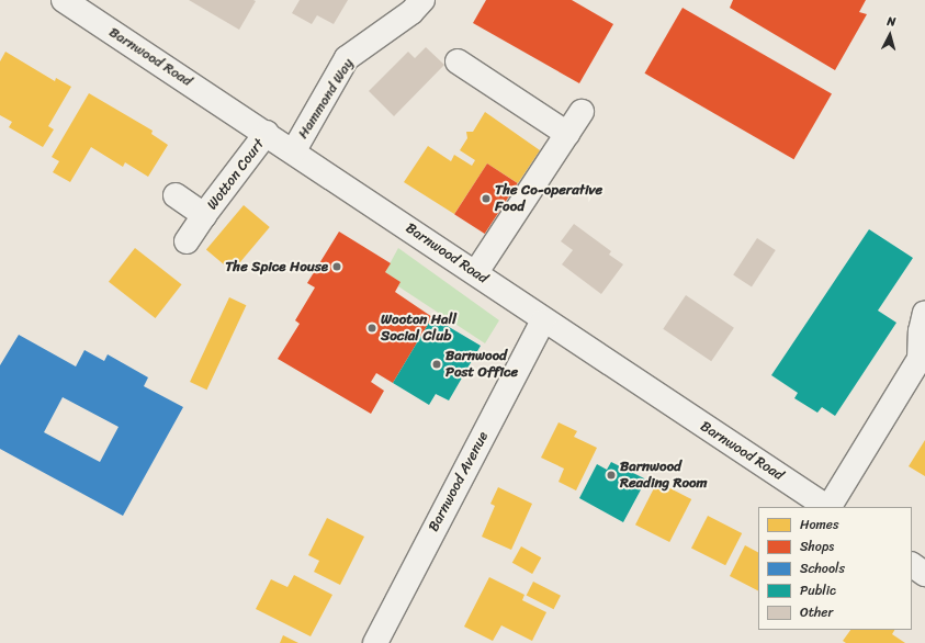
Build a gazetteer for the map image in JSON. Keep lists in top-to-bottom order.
{
  "streets": {
    "street": [
      "Barnwood Road",
      "Hammond Way",
      "Wotton Court",
      "Barnwood Avenue"
    ]
  },
  "crossings": [
    ["Barnwood Road", "Hammond Way"],
    ["Barnwood Road", "Wotton Court"],
    ["Barnwood Road", "Barnwood Avenue"]
  ],
  "places": [
    "The Co-operative Food",
    "The Spice House",
    "Wooton Hall Social Club",
    "Barnwood Post Office",
    "Barnwood Reading Room"
  ],
  "legend": [
    "Homes",
    "Shops",
    "Schools",
    "Public",
    "Other"
  ],
  "north": "top"
}
